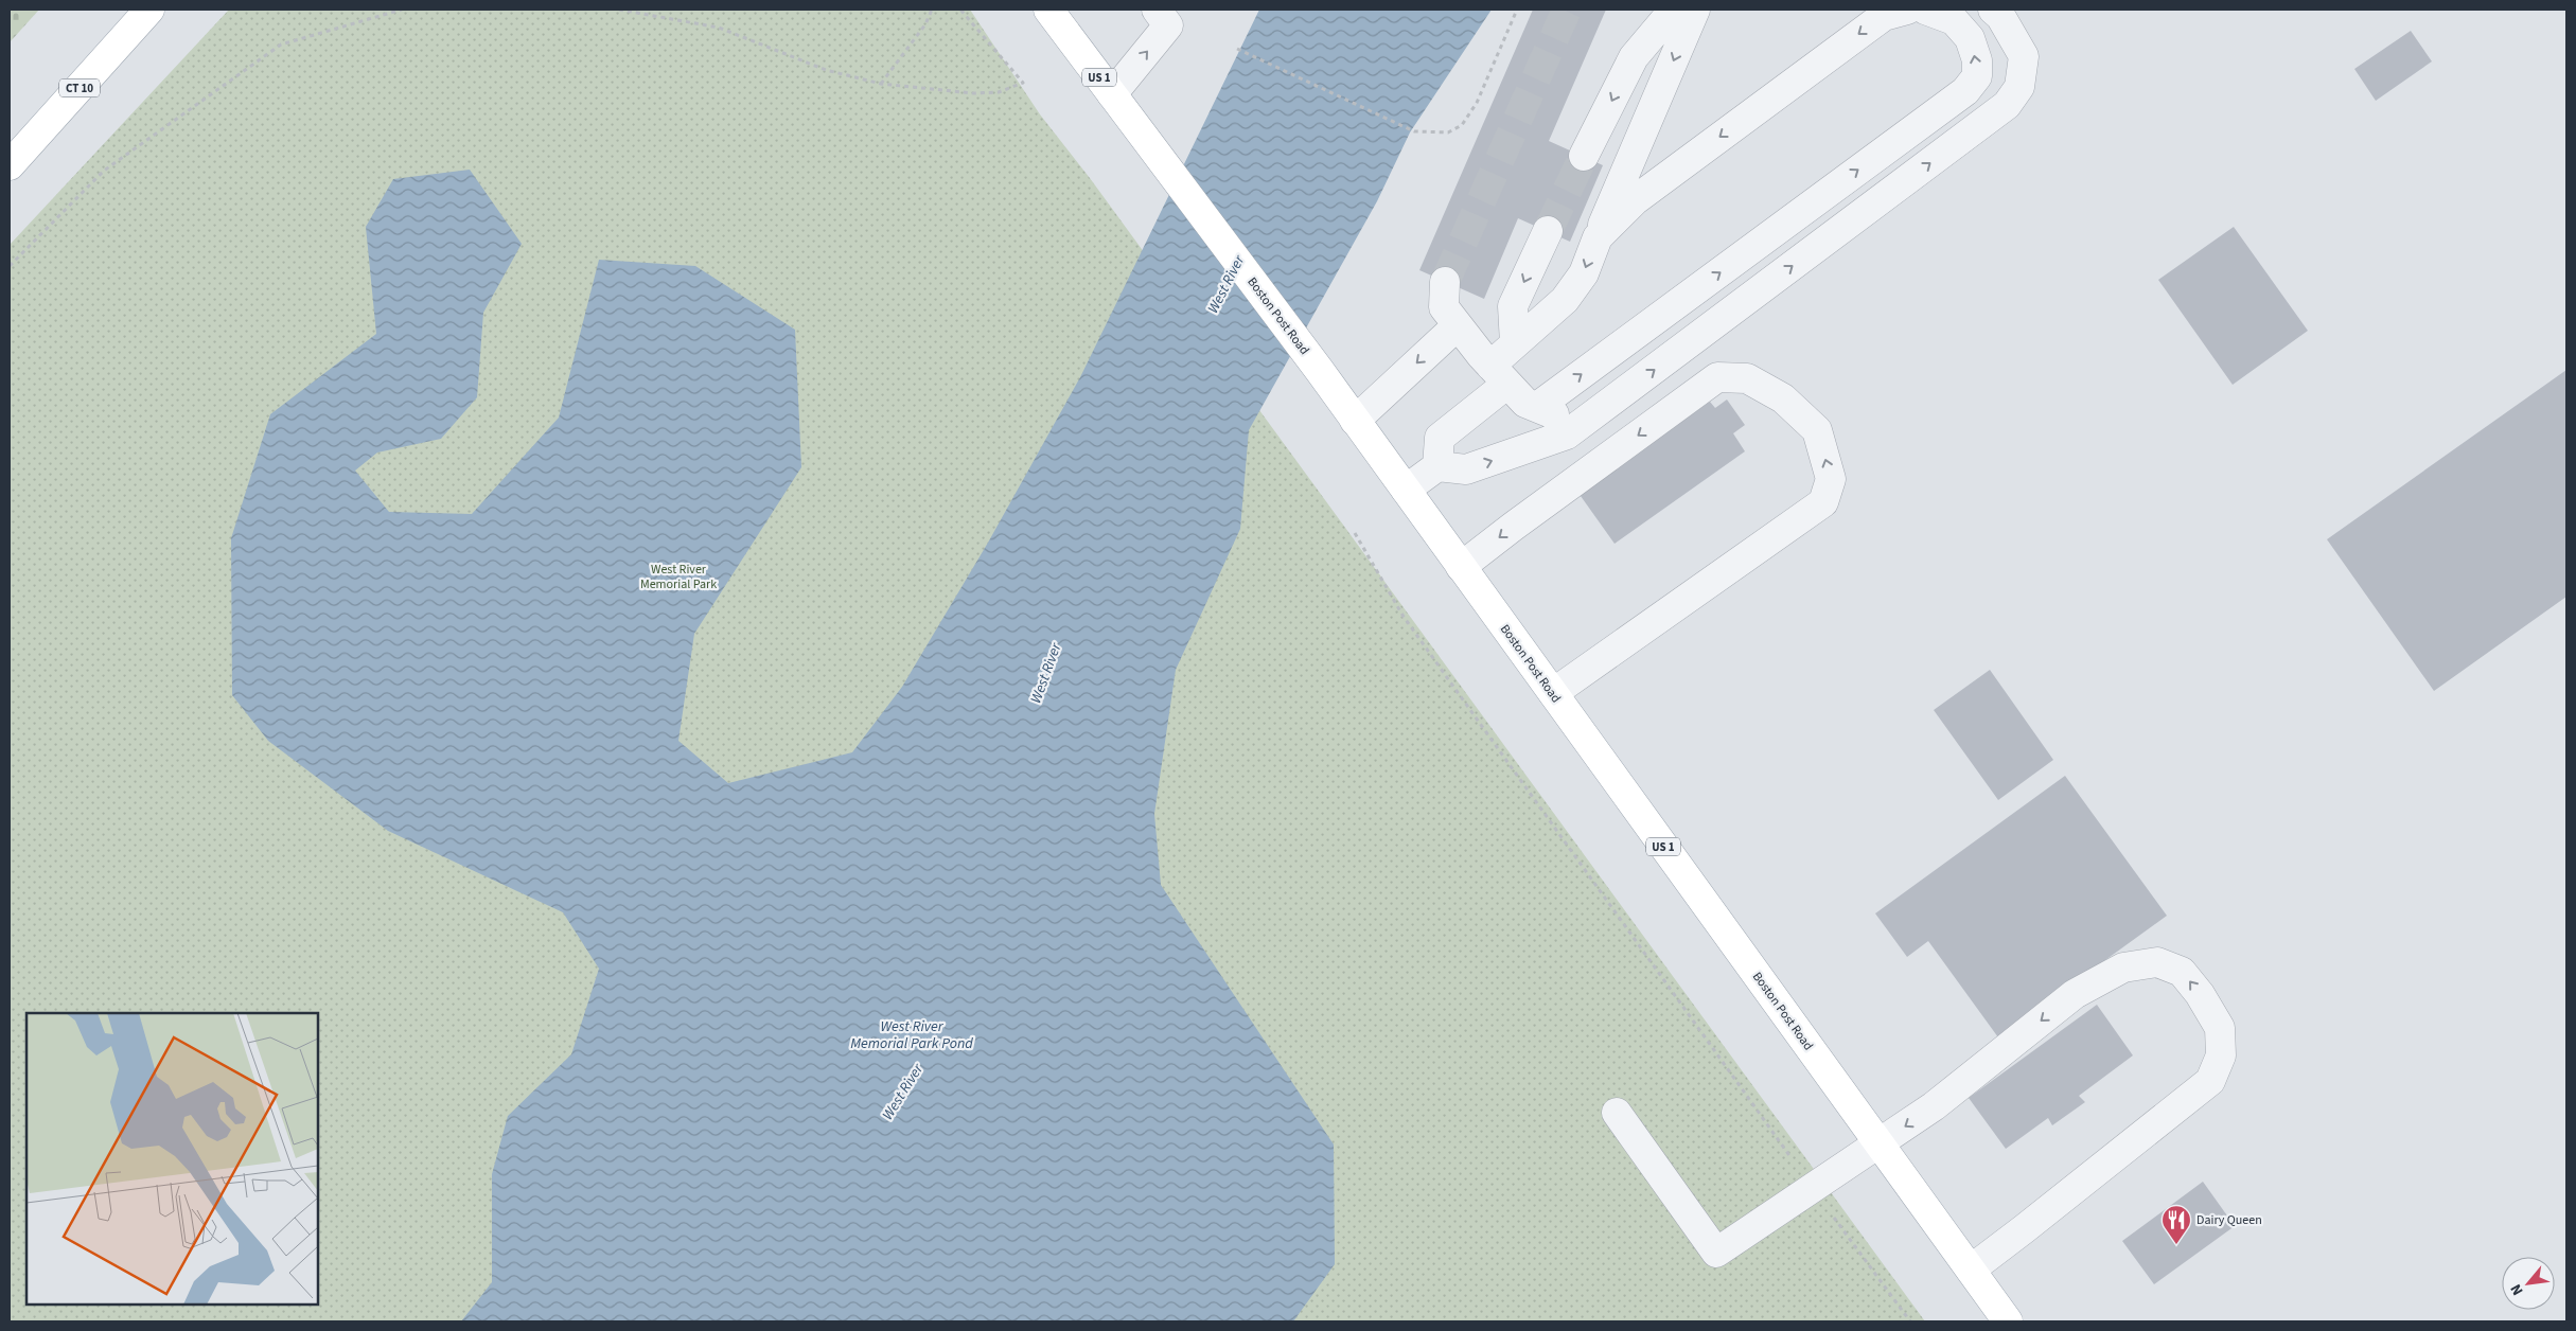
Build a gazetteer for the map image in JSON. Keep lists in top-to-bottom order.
{
  "streets": {
    "main road": ["US 1", "CT 10", "Boston Post Road"]
  },
  "water": ["West River", "West River Memorial Park Pond"],
  "parks": ["West River Memorial Park"],
  "places": {
    "restaurant": ["Dairy Queen"]
  },
  "north": "bottom left"
}
